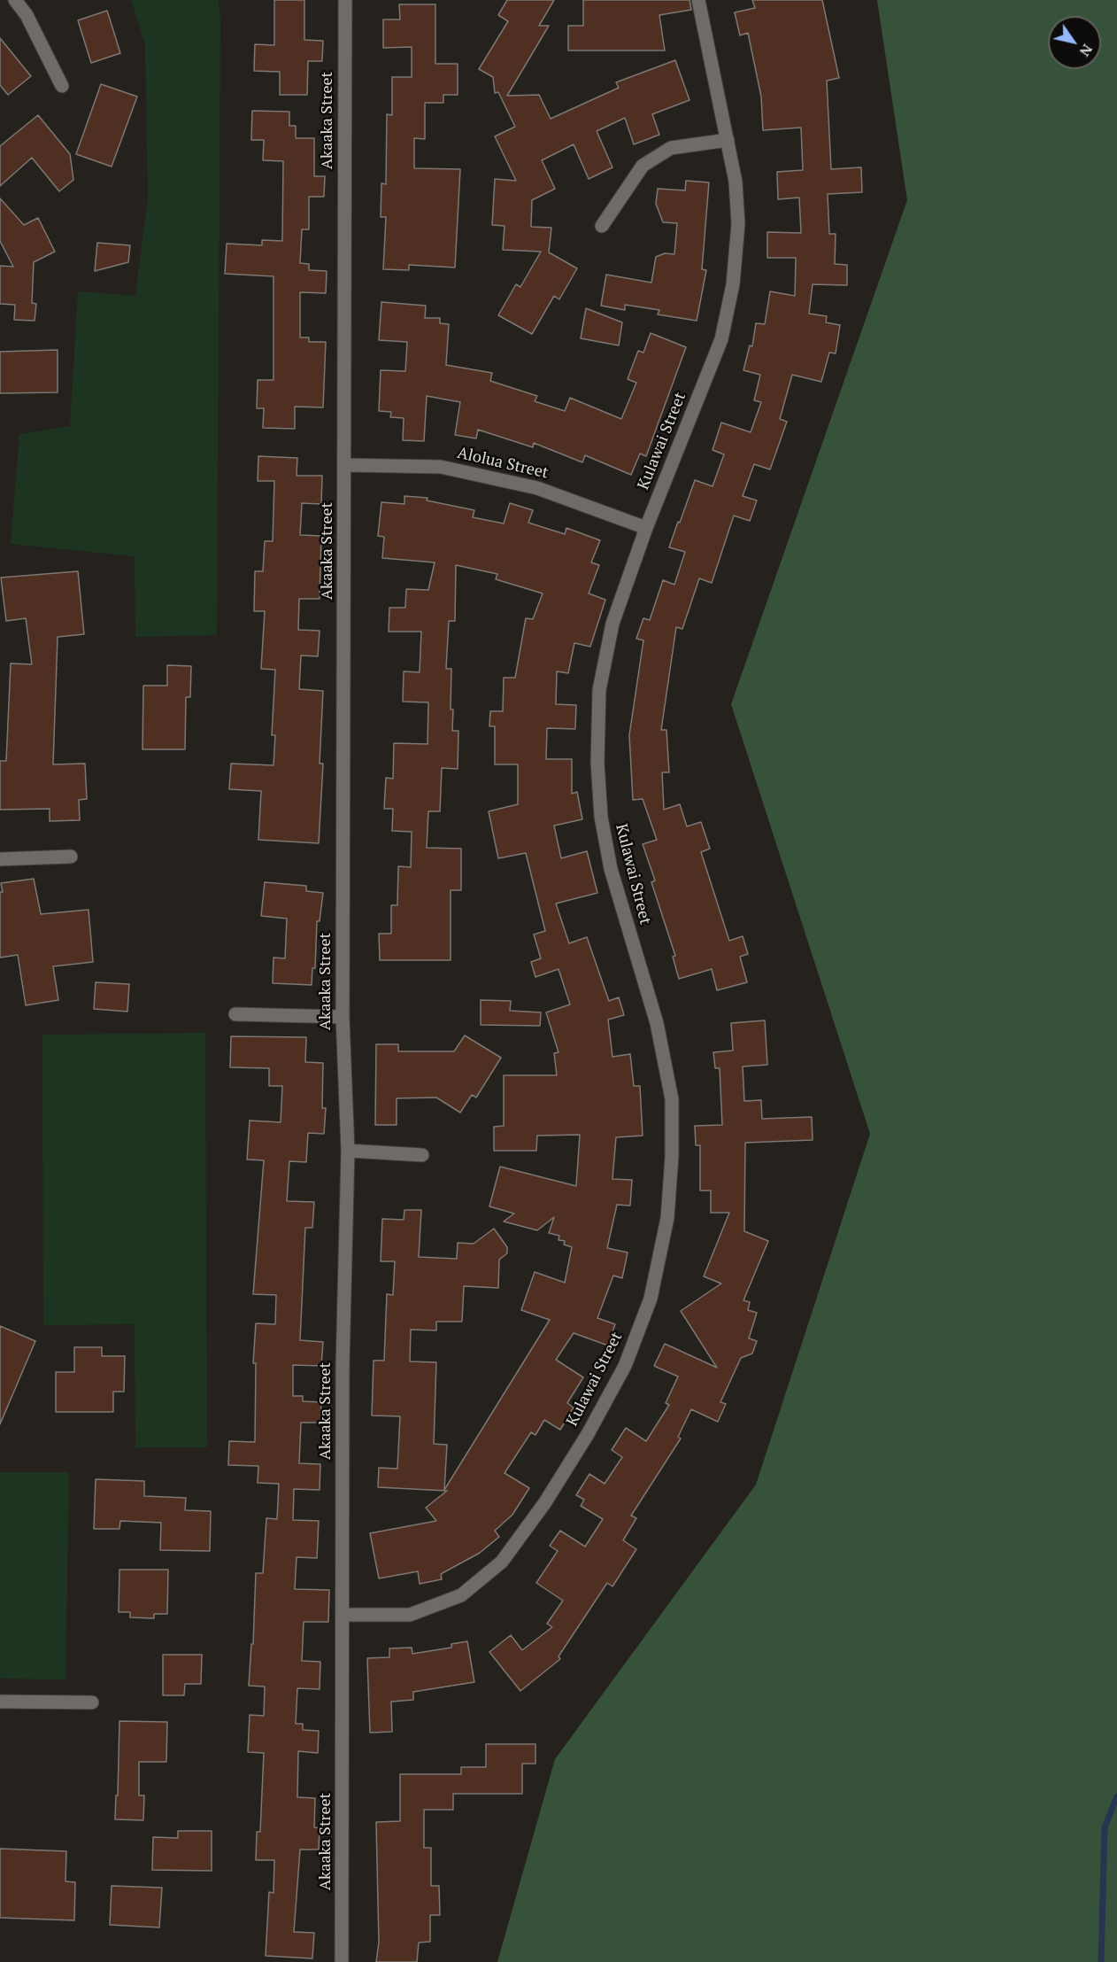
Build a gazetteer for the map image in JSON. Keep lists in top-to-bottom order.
{
  "streets": {
    "street": ["Akaaka Street", "Kulawai Street", "Alolua Street"]
  },
  "crossings": [
    ["Akaaka Street", "Kulawai Street"],
    ["Akaaka Street", "Alolua Street"],
    ["Kulawai Street", "Alolua Street"]
  ],
  "north": "bottom right"
}
